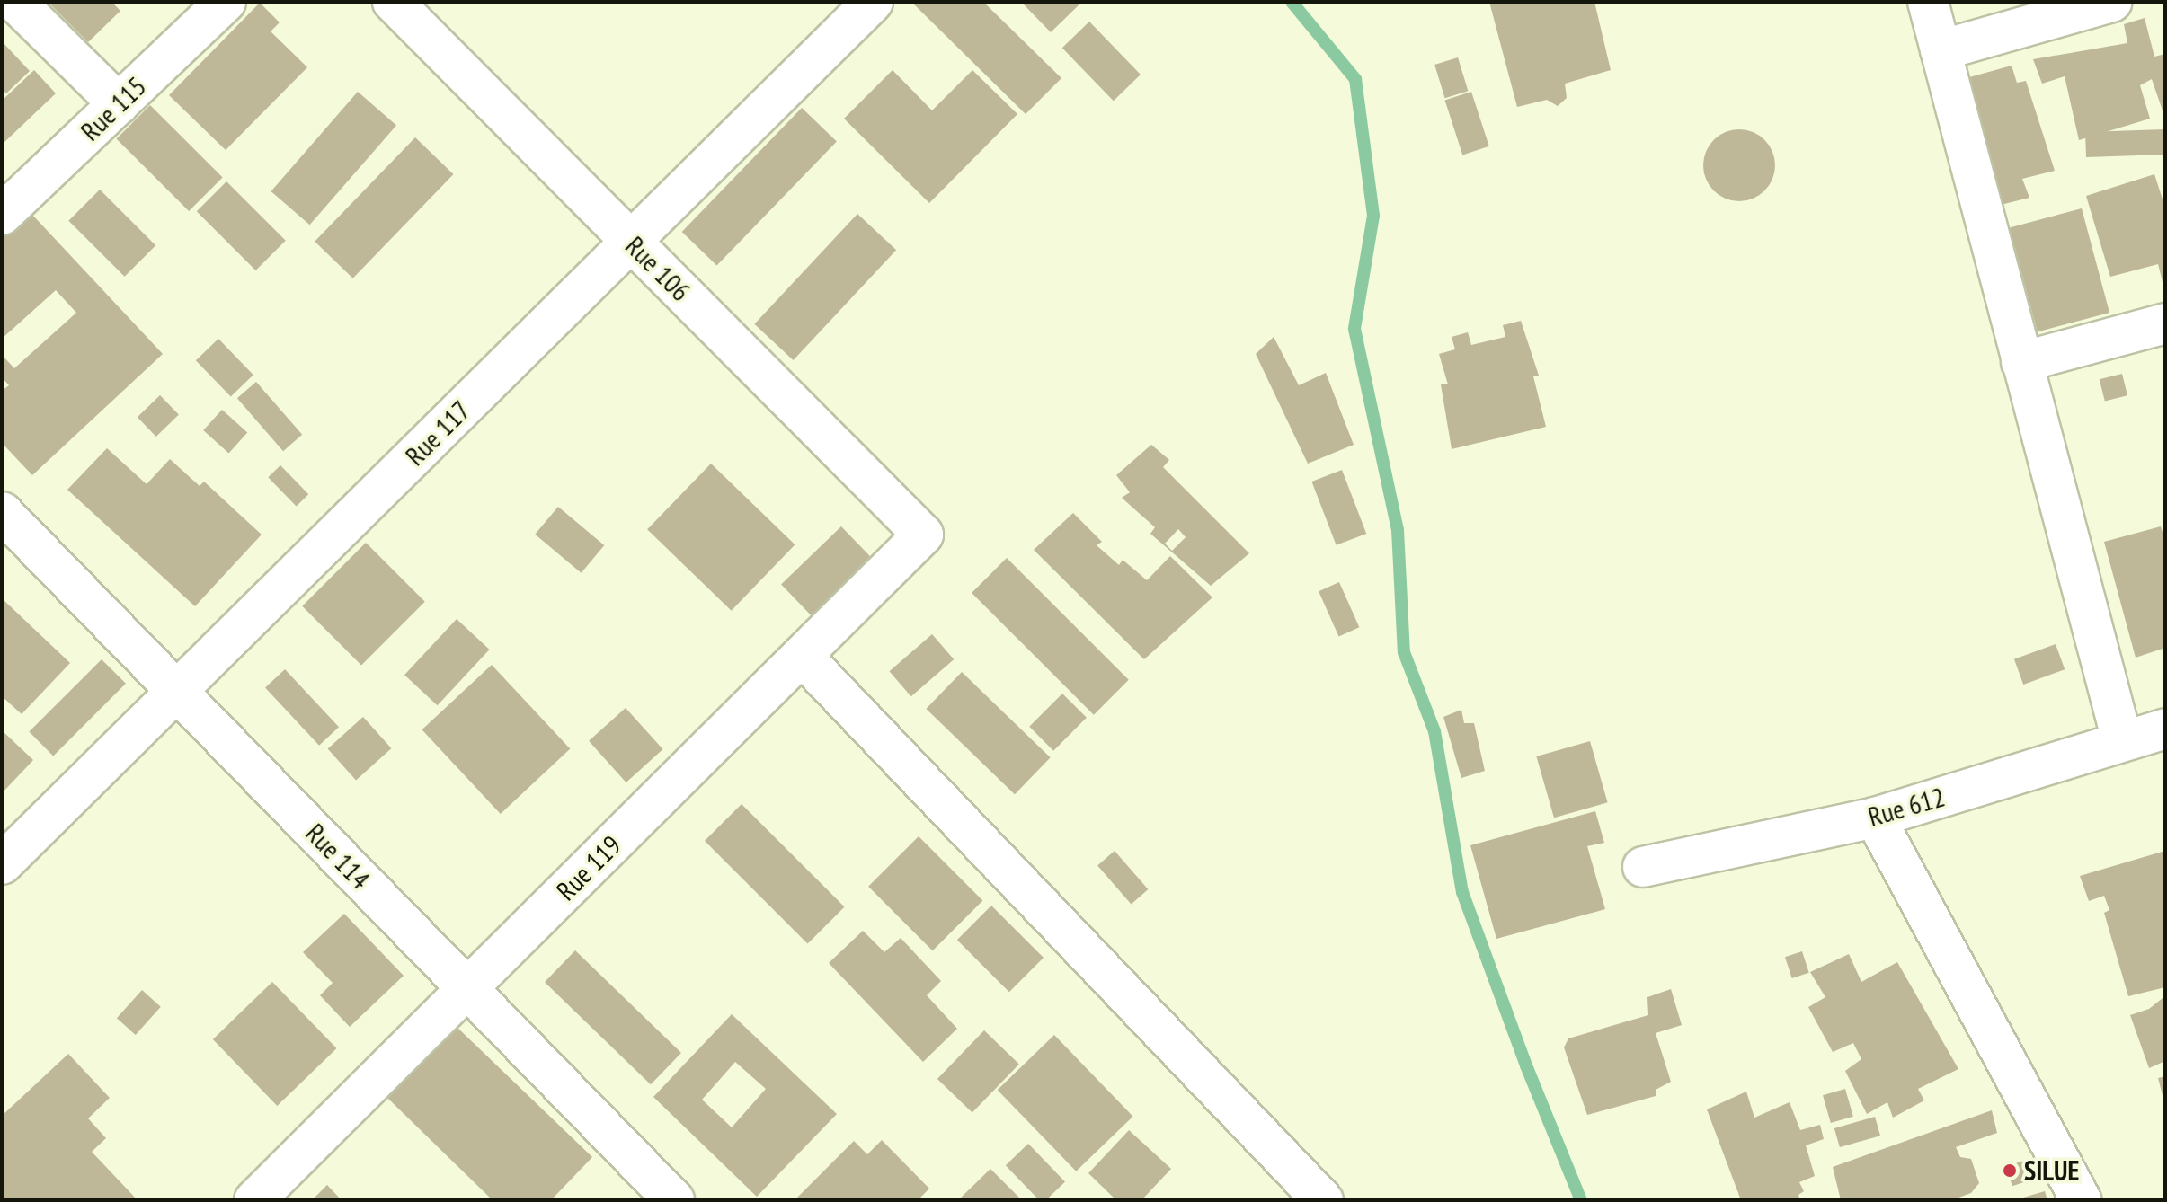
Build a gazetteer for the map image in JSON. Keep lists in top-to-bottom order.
{
  "streets": {
    "street": [
      "Rue 115",
      "Rue 106",
      "Rue 117",
      "Rue 612",
      "Rue 114",
      "Rue 119"
    ]
  },
  "crossings": [
    ["Rue 106", "Rue 117"],
    ["Rue 106", "Rue 119"],
    ["Rue 117", "Rue 114"],
    ["Rue 114", "Rue 119"]
  ],
  "places": ["SILUE"]
}
